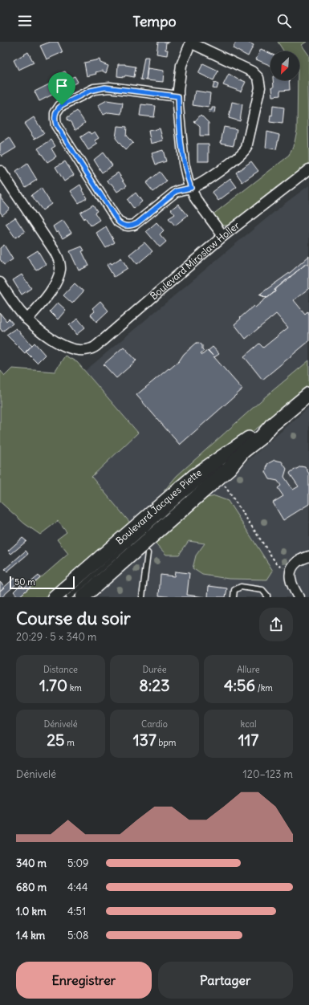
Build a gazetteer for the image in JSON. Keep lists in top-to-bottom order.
{
  "streets": {
    "main road": ["Boulevard Jacques Piette"],
    "street": ["Boulevard Miroslaw Holler"]
  },
  "scale_bar": "50 m",
  "north": "bottom left",
  "page": {
    "header": "Tempo",
    "scale": "50 m",
    "heading": ["Course du soir", "20:29 · 5 × 340 m"],
    "stats": [
      ["Distance", "1.70 km"],
      ["Durée", "8:23"],
      ["Allure", "4:56 /km"],
      ["Dénivelé", "25 m"],
      ["Cardio", "137 bpm"],
      ["kcal", "117"]
    ],
    "chart": ["Dénivelé", "120–123 m"],
    "list": [
      {
        "name": "340 m",
        "note": "5:09"
      },
      {
        "name": "680 m",
        "note": "4:44"
      },
      {
        "name": "1.0 km",
        "note": "4:51"
      },
      {
        "name": "1.4 km",
        "note": "5:08"
      }
    ],
    "buttons": ["Enregistrer", "Partager"]
  }
}
